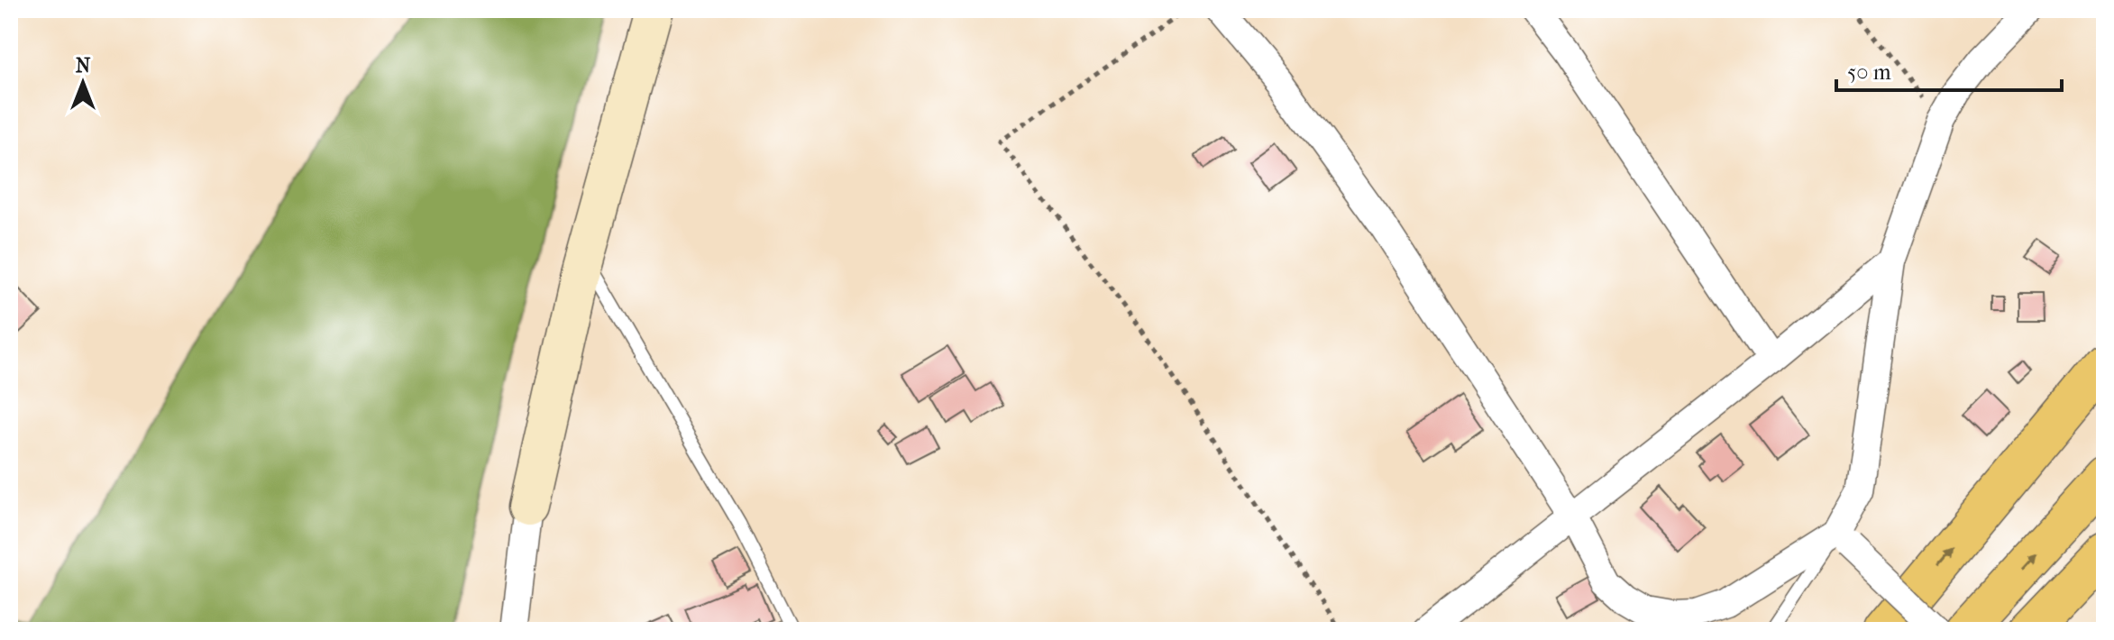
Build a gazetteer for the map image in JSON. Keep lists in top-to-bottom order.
{
  "scale_bar": "50 m",
  "north": "top"
}
